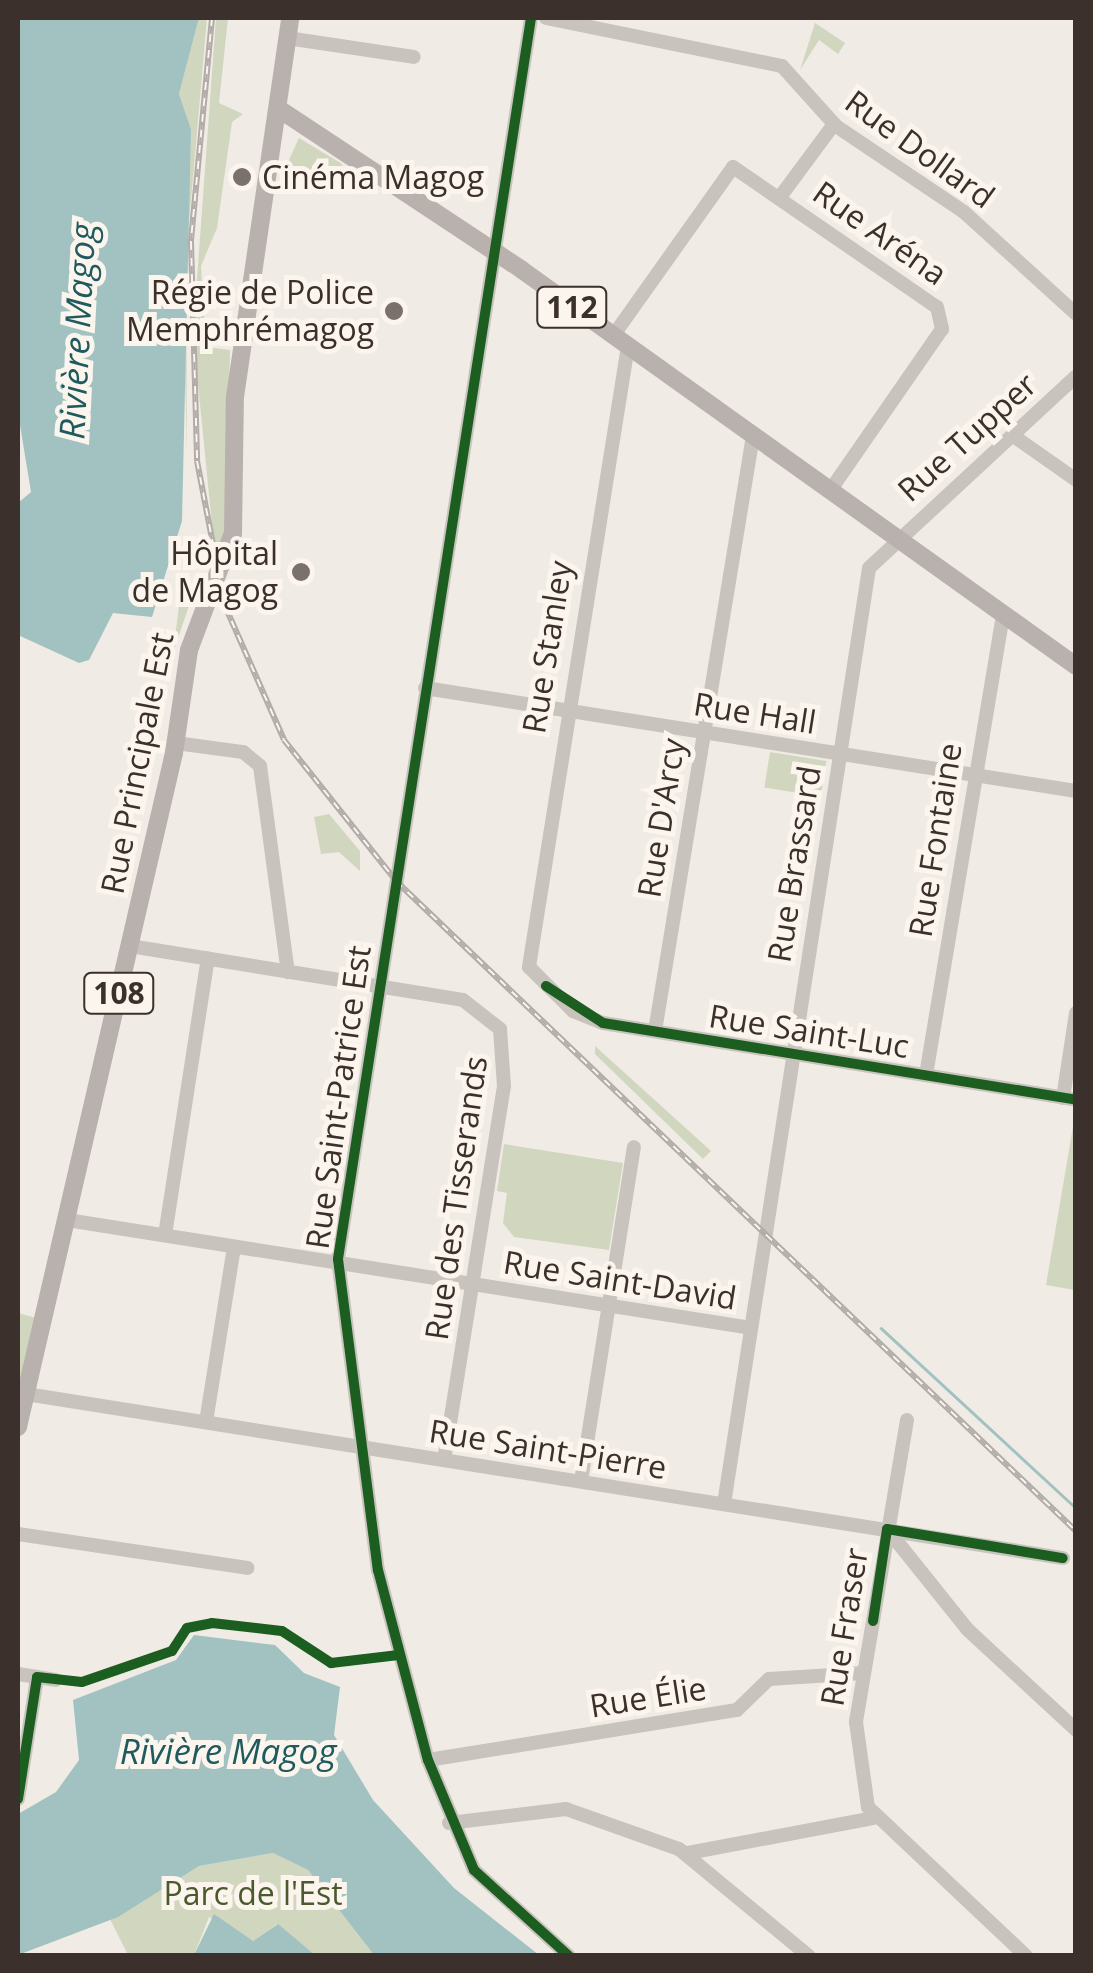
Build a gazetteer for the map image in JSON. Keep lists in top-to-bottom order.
{
  "streets": {
    "main road": ["112", "Rue Principale Est", "108"],
    "street": [
      "Rue Dollard",
      "Rue Aréna",
      "Rue Tupper",
      "Rue Stanley",
      "Rue Hall",
      "Rue D'Arcy",
      "Rue Fontaine",
      "Rue Brassard",
      "Rue Saint-Luc",
      "Rue Saint-Patrice Est",
      "Rue des Tisserands",
      "Rue Saint-David",
      "Rue Saint-Pierre",
      "Rue Fraser",
      "Rue Élie"
    ]
  },
  "crossings": [
    ["Rue Aréna", "112"],
    ["Rue Aréna", "Rue Stanley"],
    ["112", "Rue Tupper"],
    ["112", "Rue Stanley"],
    ["112", "Rue Principale Est"],
    ["112", "Rue D'Arcy"],
    ["112", "Rue Fontaine"],
    ["112", "Rue Brassard"],
    ["112", "Rue Saint-Patrice Est"],
    ["Rue Tupper", "Rue Brassard"],
    ["Rue Stanley", "Rue Hall"],
    ["Rue Stanley", "Rue Saint-Luc"],
    ["Rue Hall", "Rue D'Arcy"],
    ["Rue Hall", "Rue Fontaine"],
    ["Rue Hall", "Rue Brassard"],
    ["Rue Hall", "Rue Saint-Patrice Est"],
    ["Rue Principale Est", "Rue des Tisserands"],
    ["Rue Principale Est", "Rue Saint-David"],
    ["Rue Principale Est", "Rue Saint-Pierre"],
    ["Rue D'Arcy", "Rue Saint-Luc"],
    ["Rue Fontaine", "Rue Saint-Luc"],
    ["Rue Brassard", "Rue Saint-Luc"],
    ["Rue Brassard", "Rue Saint-David"],
    ["Rue Brassard", "Rue Saint-Pierre"],
    ["Rue Saint-Patrice Est", "Rue des Tisserands"],
    ["Rue Saint-Patrice Est", "Rue Saint-David"],
    ["Rue Saint-Patrice Est", "Rue Saint-Pierre"],
    ["Rue Saint-Patrice Est", "Rue Élie"],
    ["Rue des Tisserands", "Rue Saint-David"],
    ["Rue des Tisserands", "Rue Saint-Pierre"],
    ["Rue Saint-Pierre", "Rue Fraser"],
    ["Rue Fraser", "Rue Élie"]
  ],
  "water": ["Rivière Magog"],
  "parks": ["Parc de l'Est"],
  "places": ["Cinéma Magog", "Régie de Police Memphrémagog", "Hôpital de Magog"]
}
